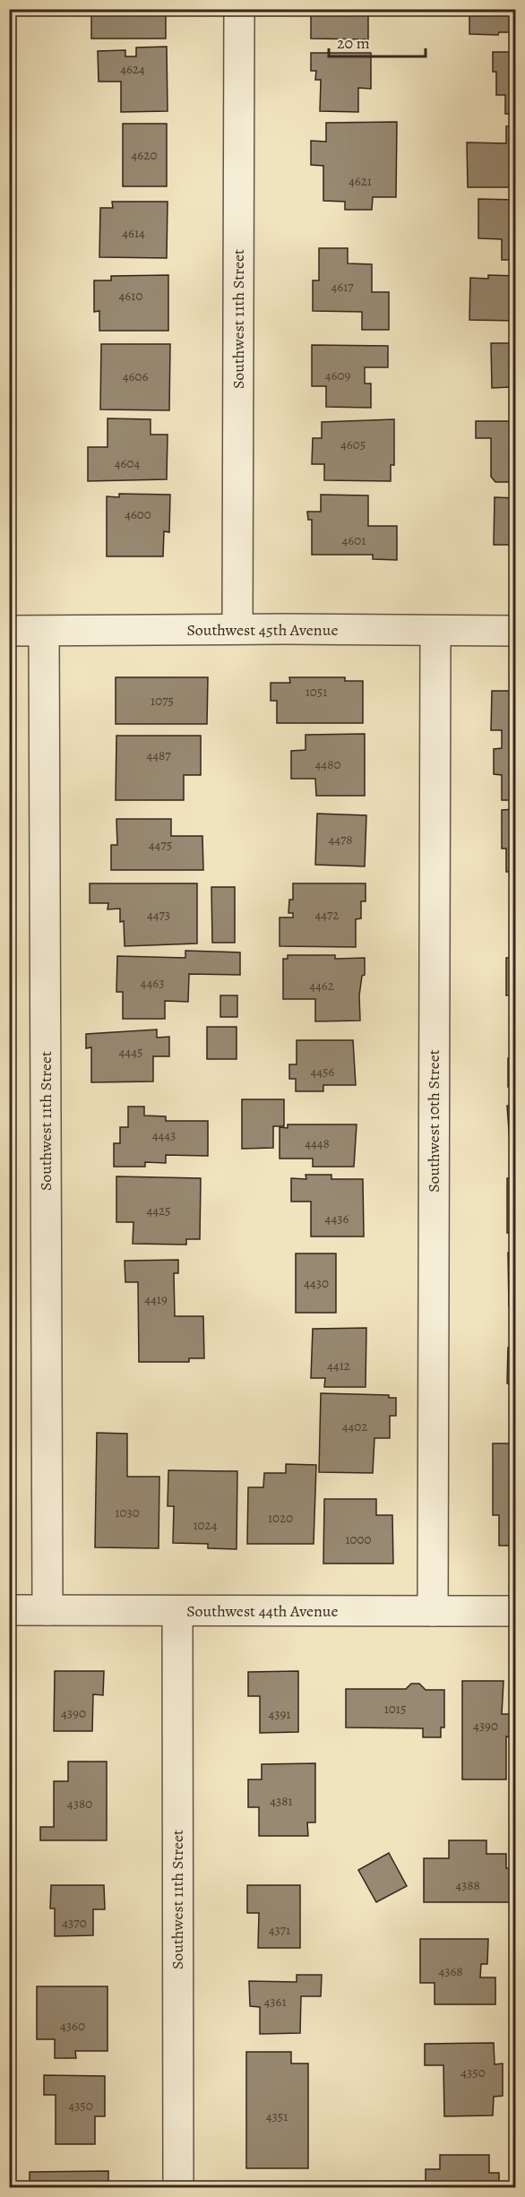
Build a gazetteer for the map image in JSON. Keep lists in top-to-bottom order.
{
  "streets": {
    "street": [
      "Southwest 11th Street",
      "Southwest 45th Avenue",
      "Southwest 10th Street",
      "Southwest 44th Avenue"
    ]
  },
  "crossings": [
    ["Southwest 11th Street", "Southwest 45th Avenue"],
    ["Southwest 11th Street", "Southwest 44th Avenue"],
    ["Southwest 45th Avenue", "Southwest 10th Street"],
    ["Southwest 10th Street", "Southwest 44th Avenue"]
  ],
  "house_numbers": [
    "4624",
    "4620",
    "4621",
    "4614",
    "4617",
    "4610",
    "4609",
    "4606",
    "4605",
    "4604",
    "4600",
    "4601",
    "1051",
    "1075",
    "4487",
    "4480",
    "4478",
    "4475",
    "4473",
    "4472",
    "4463",
    "4462",
    "4445",
    "4456",
    "4443",
    "4448",
    "4425",
    "4436",
    "4430",
    "4419",
    "4412",
    "4402",
    "1030",
    "1020",
    "1024",
    "1000",
    "1015",
    "4390",
    "4391",
    "4390",
    "4381",
    "4380",
    "4388",
    "4370",
    "4371",
    "4368",
    "4361",
    "4360",
    "4350",
    "4350",
    "4351"
  ],
  "scale_bar": "20 m"
}
